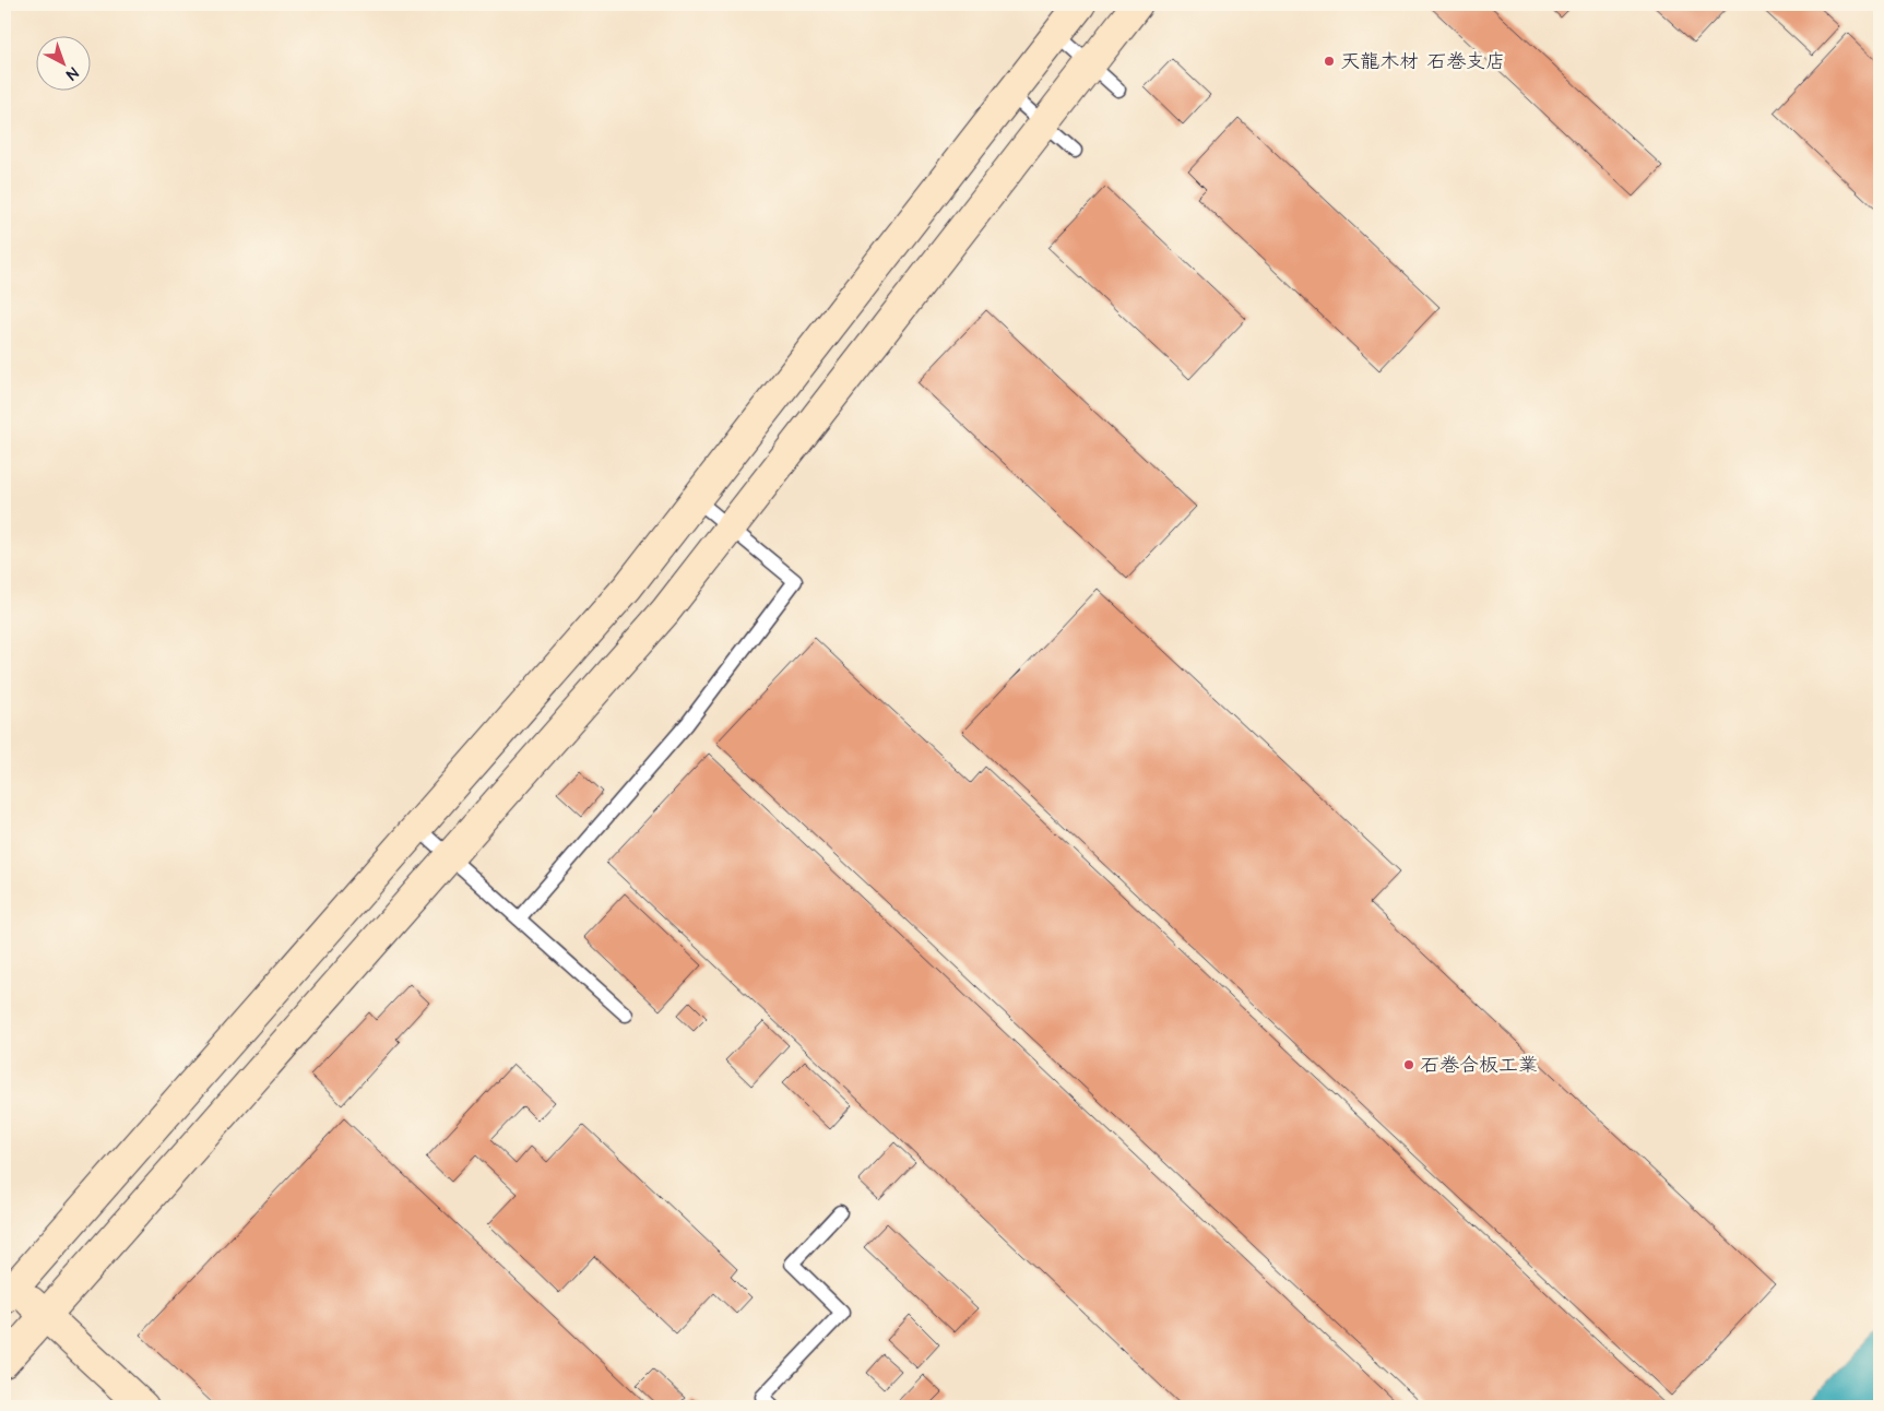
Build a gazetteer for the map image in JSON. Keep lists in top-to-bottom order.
{
  "places": ["天龍木材 石巻支店", "石巻合板工業"],
  "north": "bottom right"
}
